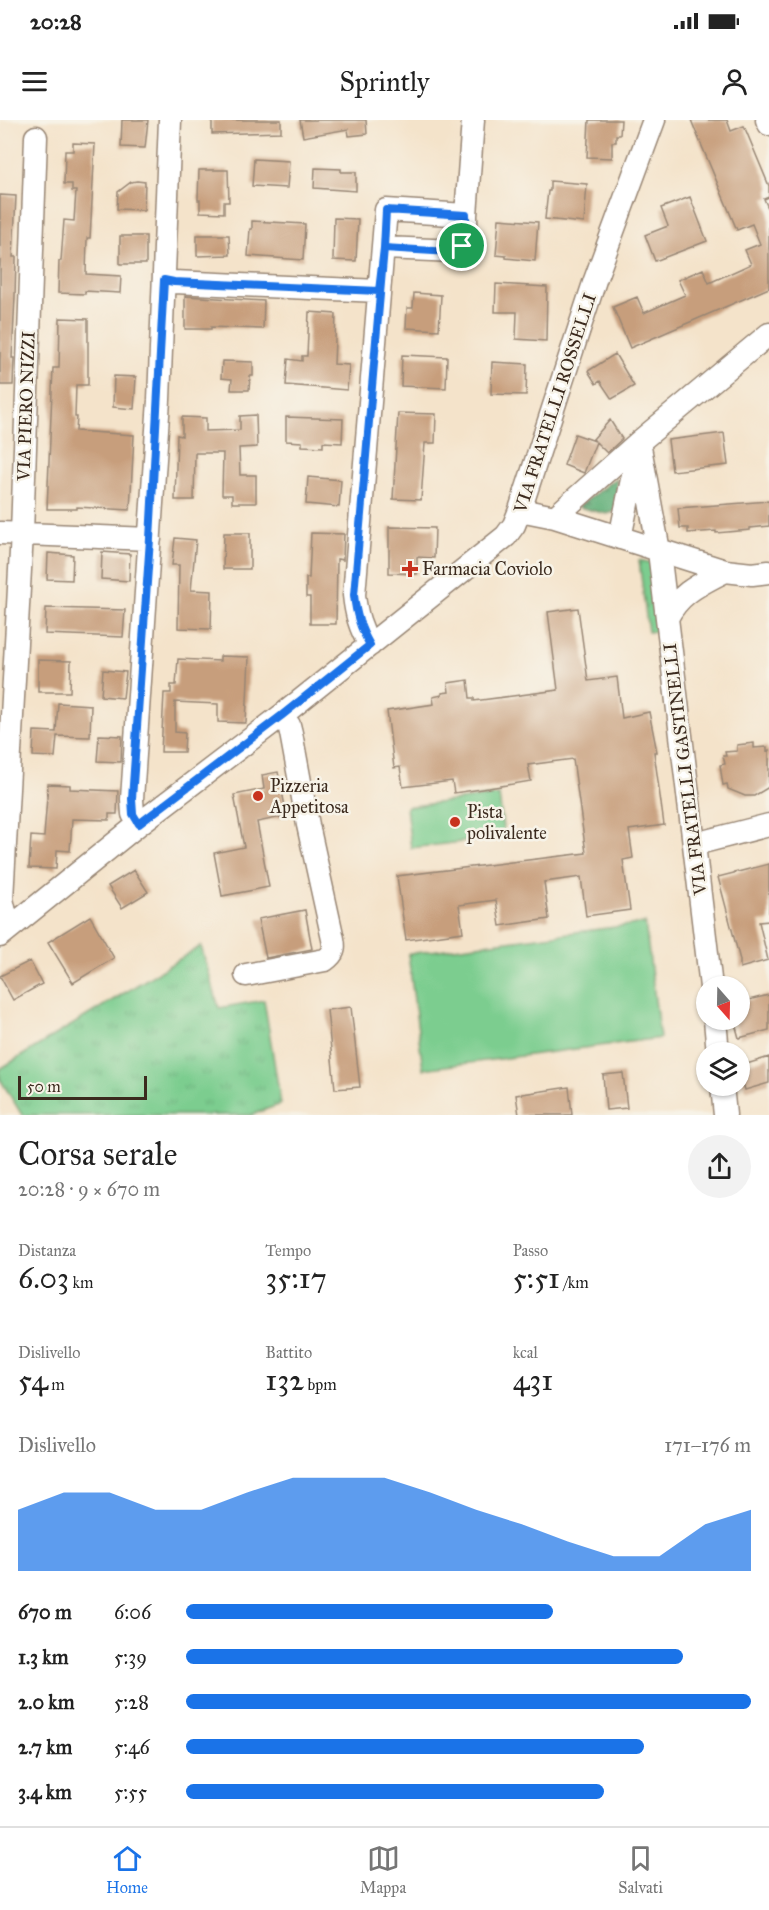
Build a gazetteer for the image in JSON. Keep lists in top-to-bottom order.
{
  "streets": {
    "street": ["VIA FRATELLI ROSSELLI", "VIA PIERO NIZZI", "VIA FRATELLI GASTINELLI"]
  },
  "crossings": [
    ["VIA FRATELLI ROSSELLI", "VIA PIERO NIZZI"]
  ],
  "places": {
    "health": ["Farmacia Coviolo"],
    "other": ["Pizzeria Appetitosa", "Pista polivalente"]
  },
  "scale_bar": "50 m",
  "north": "bottom",
  "page": {
    "status": "20:28",
    "header": "Sprintly",
    "scale": "50 m",
    "heading": ["Corsa serale", "20:28 · 9 × 670 m"],
    "stats": [
      ["Distanza", "6.03 km"],
      ["Tempo", "35:17"],
      ["Passo", "5:51 /km"],
      ["Dislivello", "54 m"],
      ["Battito", "132 bpm"],
      ["kcal", "431"]
    ],
    "chart": ["Dislivello", "171–176 m"],
    "list": [
      {
        "name": "670 m",
        "note": "6:06"
      },
      {
        "name": "1.3 km",
        "note": "5:39"
      },
      {
        "name": "2.0 km",
        "note": "5:28"
      },
      {
        "name": "2.7 km",
        "note": "5:46"
      },
      {
        "name": "3.4 km",
        "note": "5:55"
      }
    ],
    "tabs": ["Home", "Mappa", "Salvati"]
  }
}
